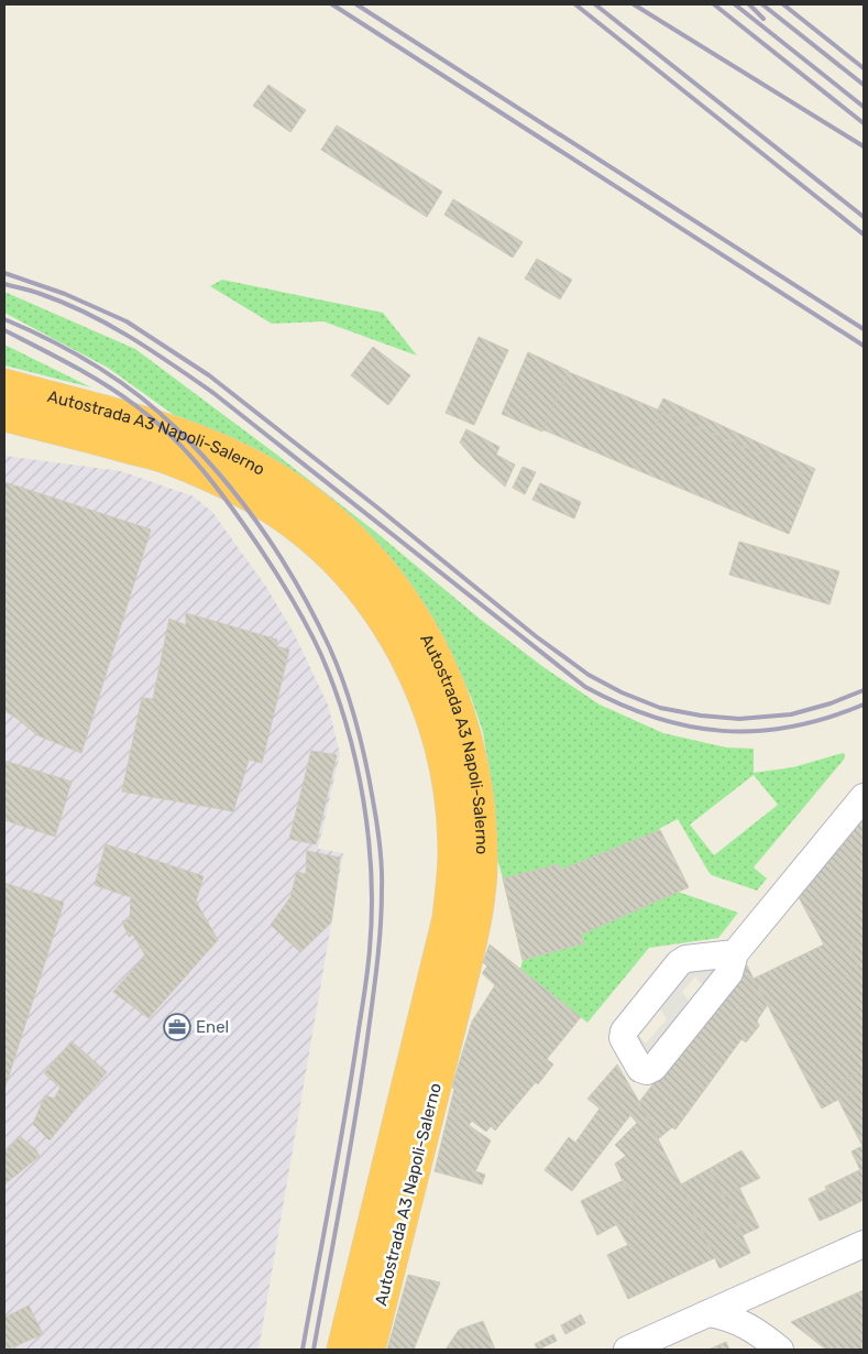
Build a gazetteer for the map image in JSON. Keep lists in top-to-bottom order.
{
  "streets": {
    "highway": ["Autostrada A3 Napoli-Salerno"]
  },
  "places": {
    "office": ["Enel"]
  }
}
